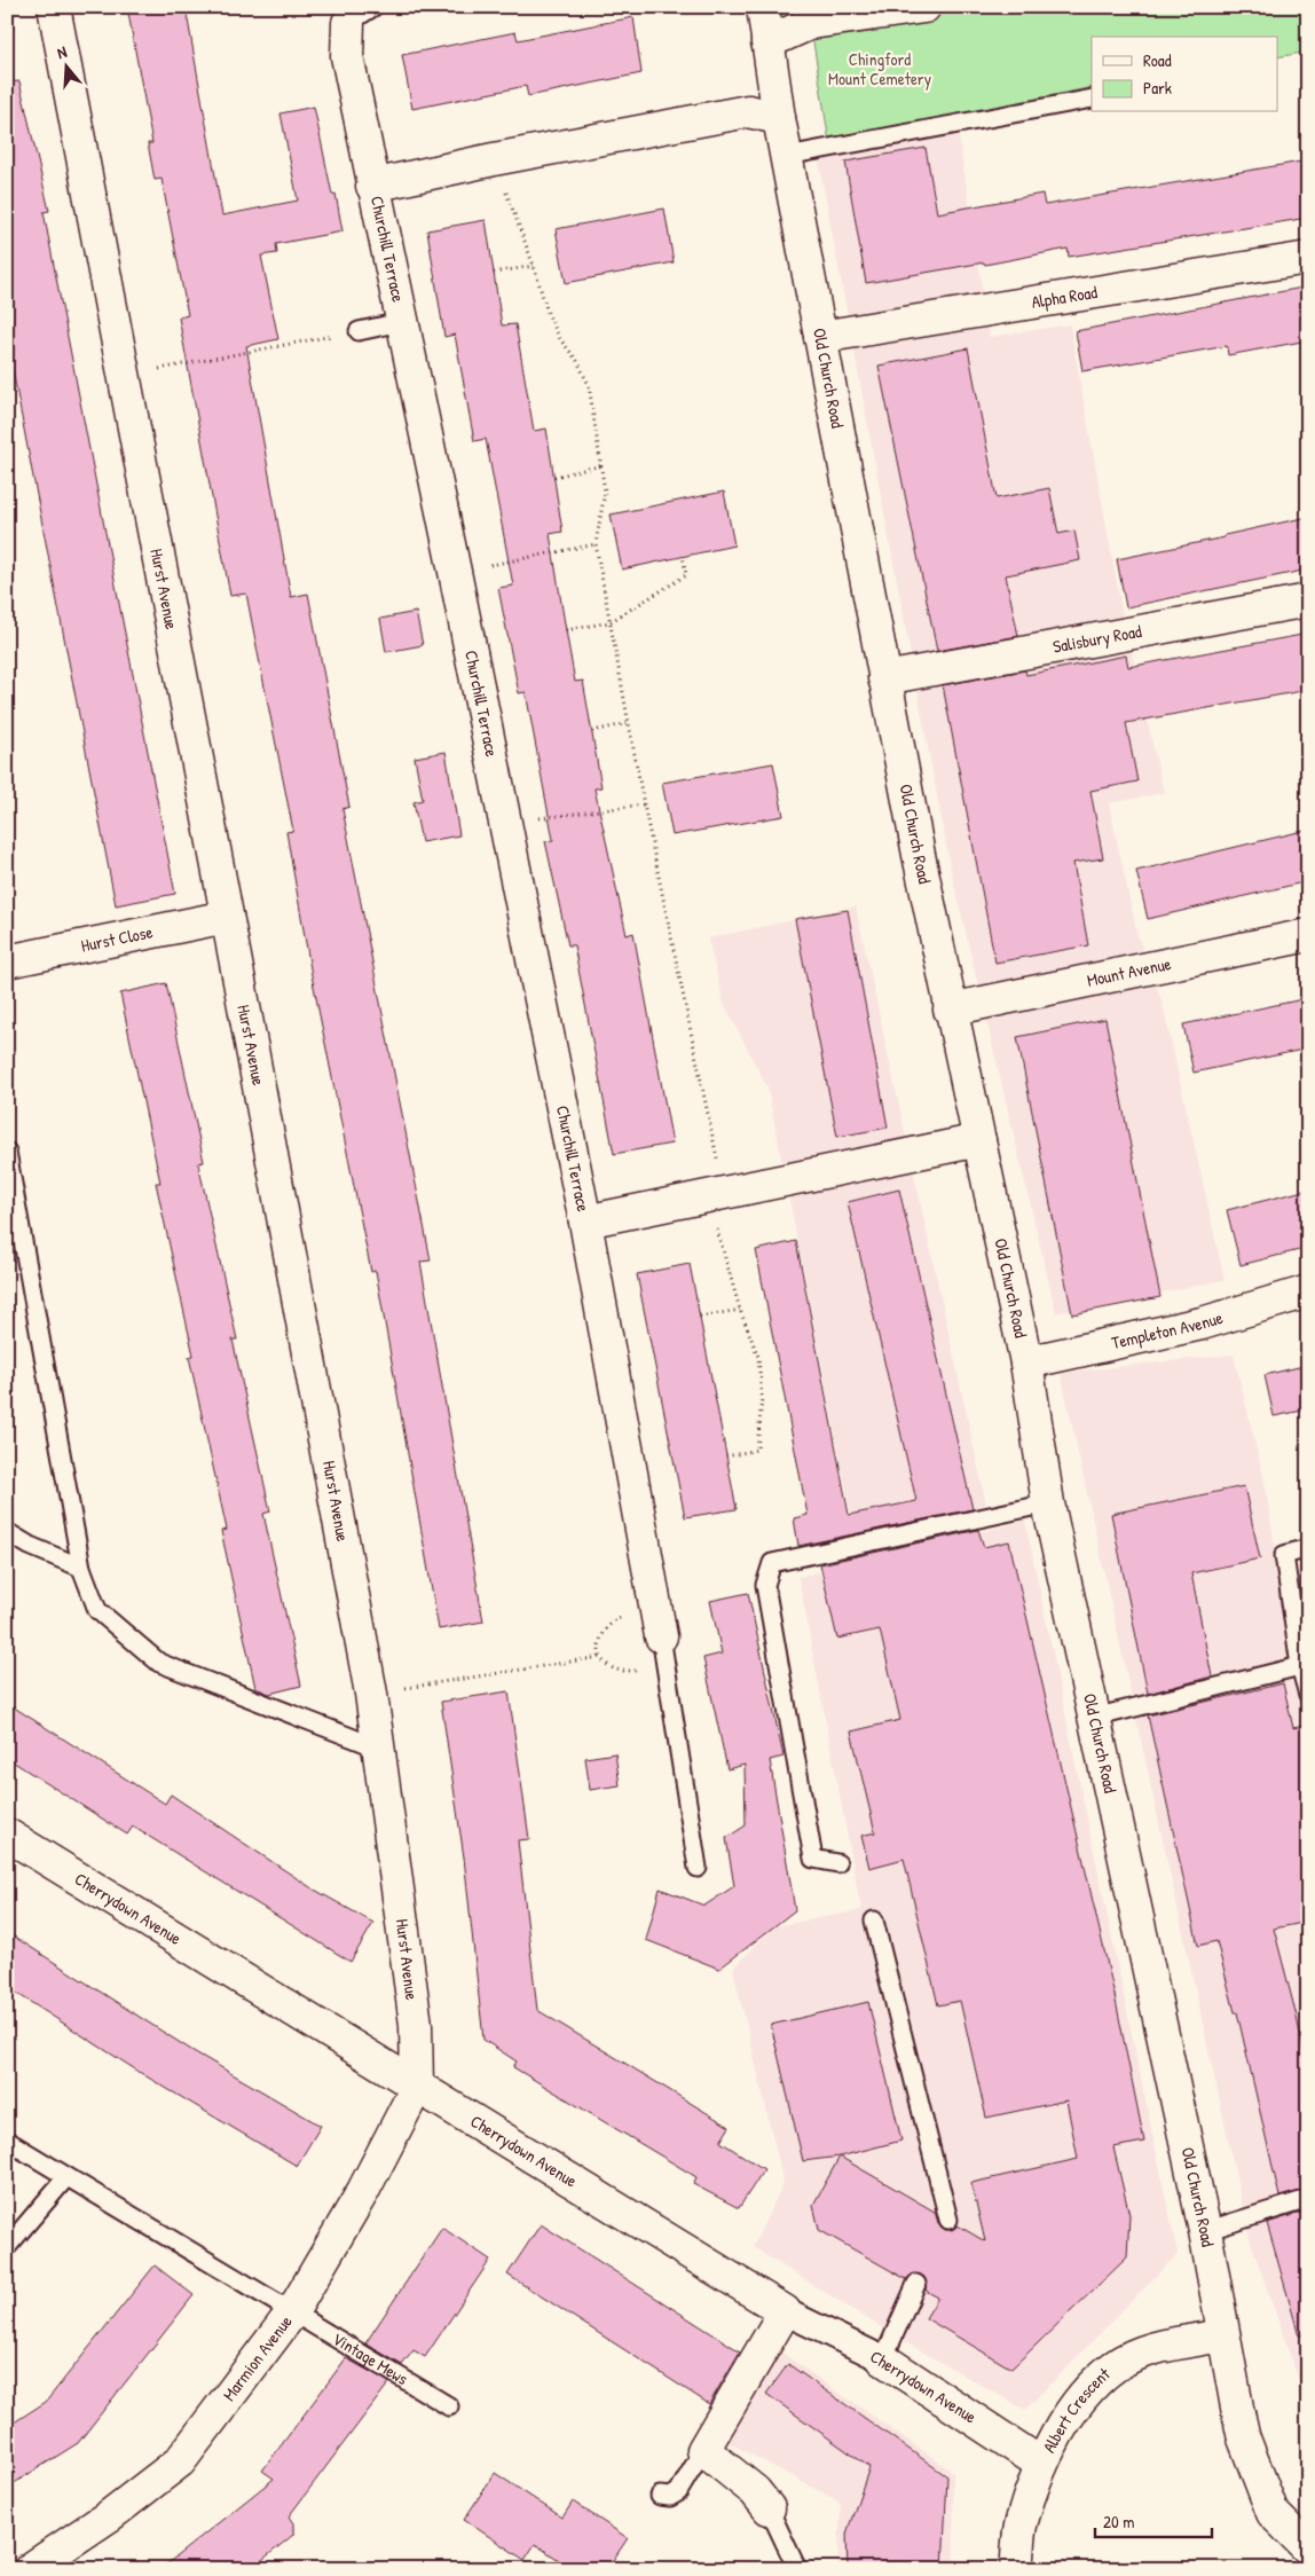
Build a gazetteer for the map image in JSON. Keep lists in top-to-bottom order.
{
  "streets": {
    "street": [
      "Churchill Terrace",
      "Alpha Road",
      "Old Church Road",
      "Hurst Avenue",
      "Salisbury Road",
      "Hurst Close",
      "Mount Avenue",
      "Templeton Avenue",
      "Cherrydown Avenue",
      "Marmion Avenue",
      "Albert Crescent"
    ],
    "lane": ["Vintage Mews"]
  },
  "crossings": [
    ["Churchill Terrace", "Old Church Road"],
    ["Alpha Road", "Old Church Road"],
    ["Old Church Road", "Salisbury Road"],
    ["Old Church Road", "Mount Avenue"],
    ["Old Church Road", "Templeton Avenue"],
    ["Old Church Road", "Albert Crescent"],
    ["Hurst Avenue", "Hurst Close"],
    ["Hurst Avenue", "Cherrydown Avenue"],
    ["Hurst Avenue", "Marmion Avenue"],
    ["Cherrydown Avenue", "Marmion Avenue"],
    ["Cherrydown Avenue", "Albert Crescent"],
    ["Marmion Avenue", "Vintage Mews"]
  ],
  "parks": ["Chingford Mount Cemetery"],
  "legend": ["Road", "Park"],
  "scale_bar": "20 m",
  "north": "top"
}
